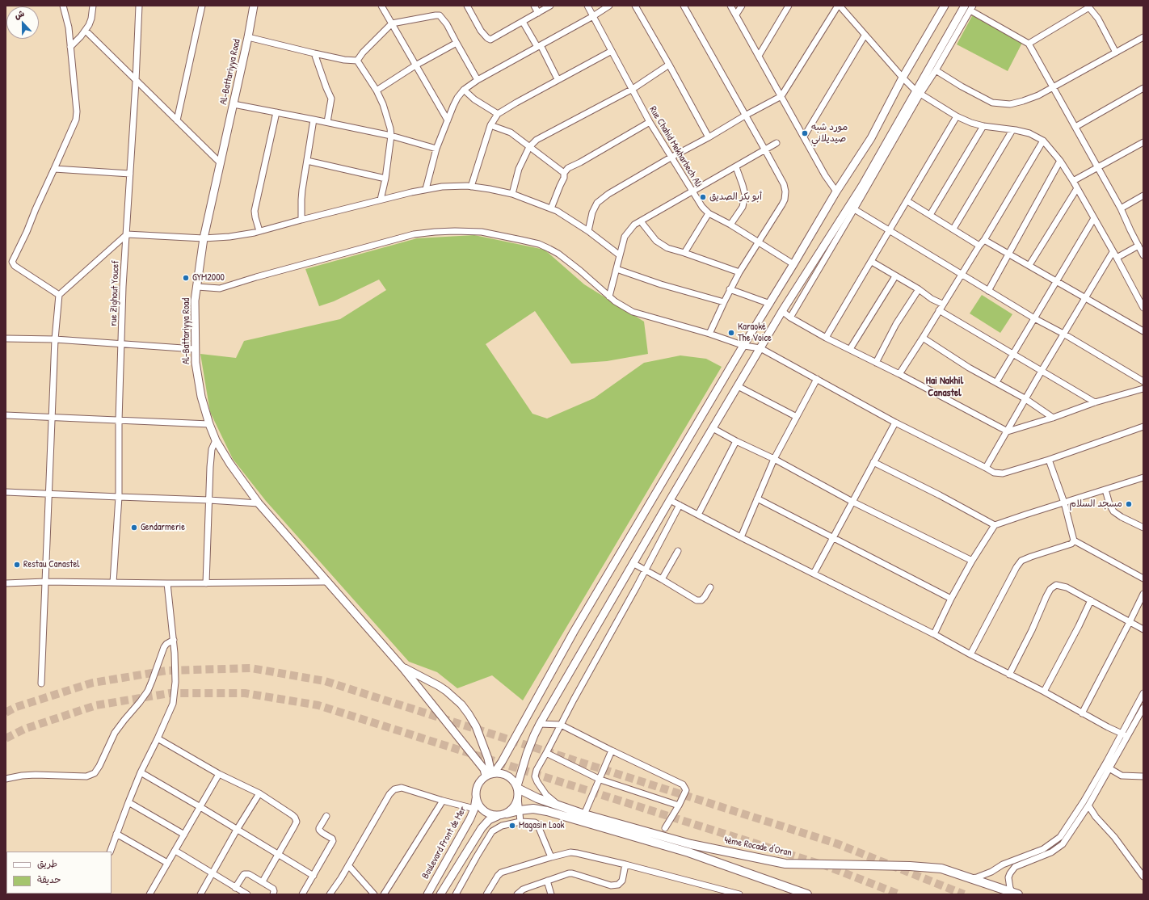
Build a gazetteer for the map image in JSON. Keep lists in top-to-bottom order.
{
  "streets": {
    "highway": ["4ème Rocade d'Oran"],
    "main road": ["Al-Battariyya Road", "Boulevard Front de Mer"],
    "street": ["Rue Chahid Mekharbech Ali", "rue Zighout Youcef"]
  },
  "crossings": [
    ["Al-Battariyya Road", "Boulevard Front de Mer"],
    ["Al-Battariyya Road", "4ème Rocade d'Oran"],
    ["Boulevard Front de Mer", "4ème Rocade d'Oran"]
  ],
  "districts": ["Hai Nakhil Canastel"],
  "places": [
    "مورد شبه صيديلاني",
    "أبو بكر الصديق",
    "GYM2000",
    "Karaoké The Voice",
    "مسجد السلام",
    "Gendarmerie",
    "Restau Canastel",
    "Magasin Look"
  ],
  "legend": ["طريق", "حديقة"],
  "north": "top"
}
